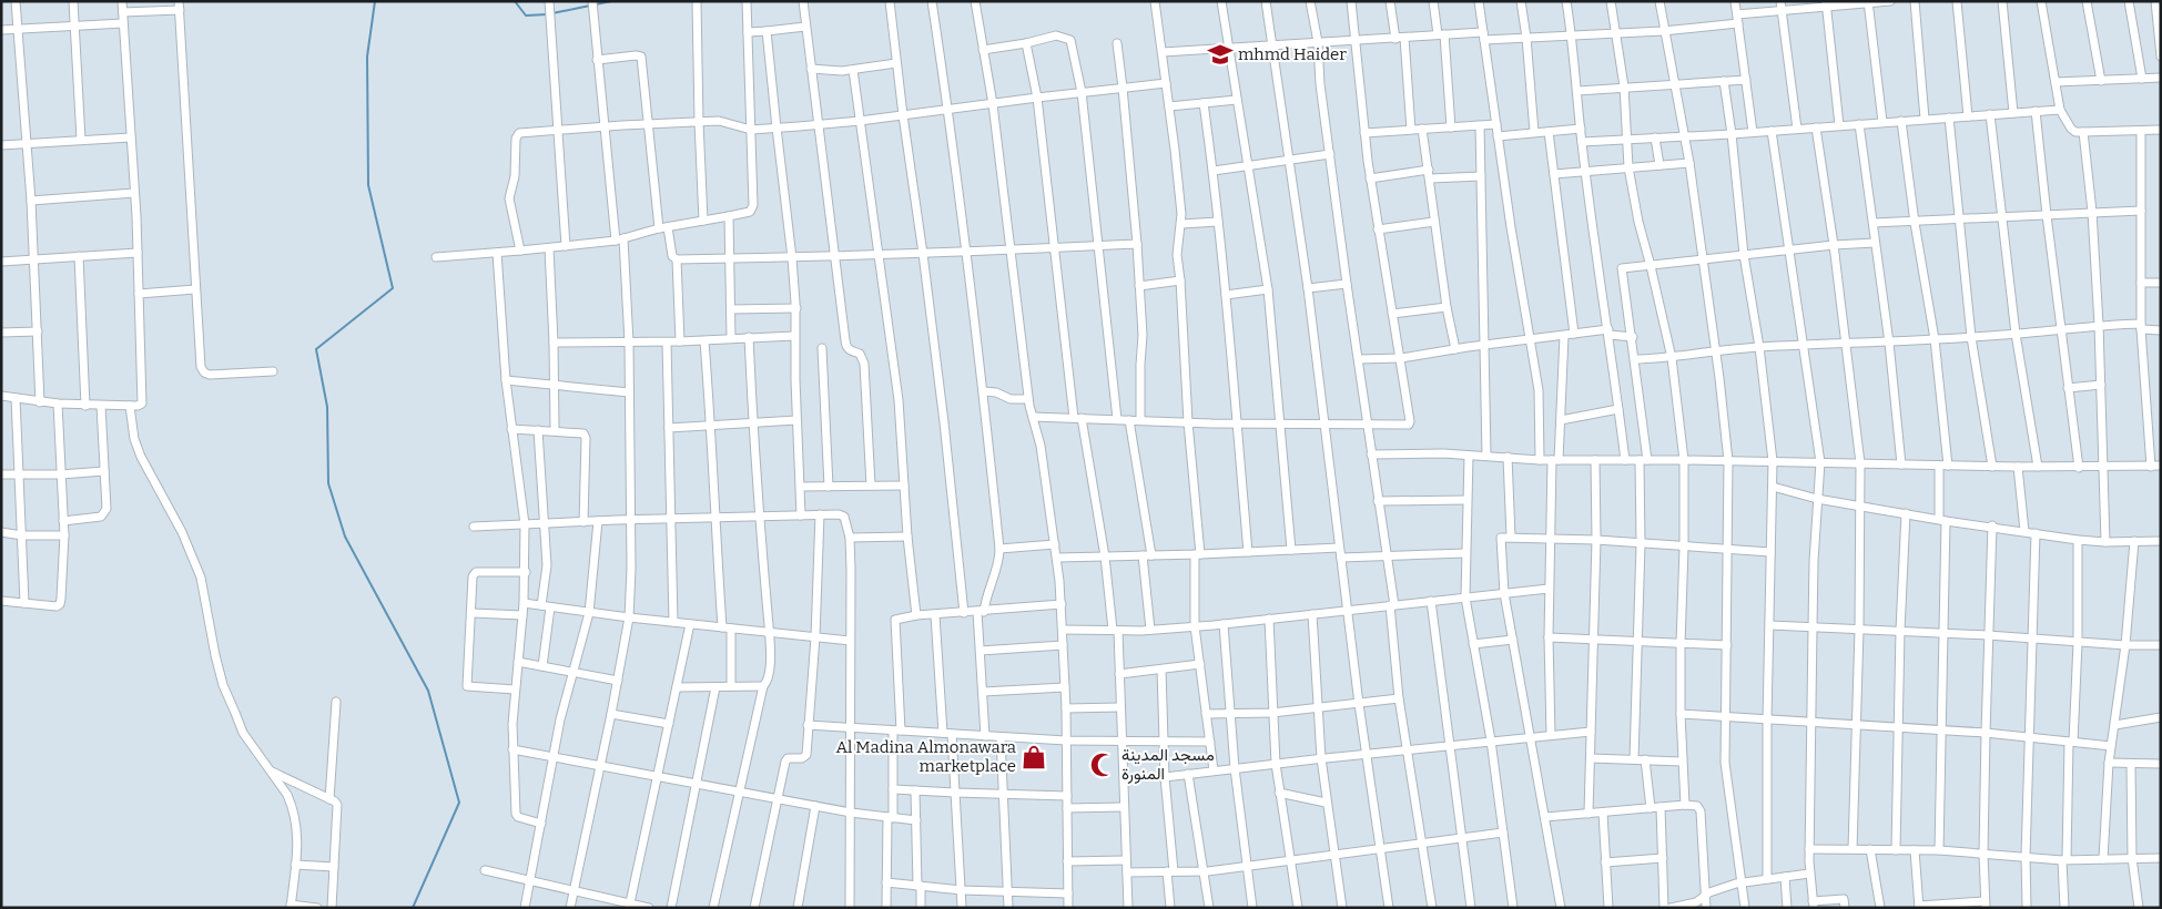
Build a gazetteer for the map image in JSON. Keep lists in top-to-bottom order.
{
  "places": {
    "school or university": ["mhmd Haider"],
    "shop": ["Al Madina Almonawara marketplace"],
    "mosque": ["مسجد المدينة المنورة"]
  }
}
